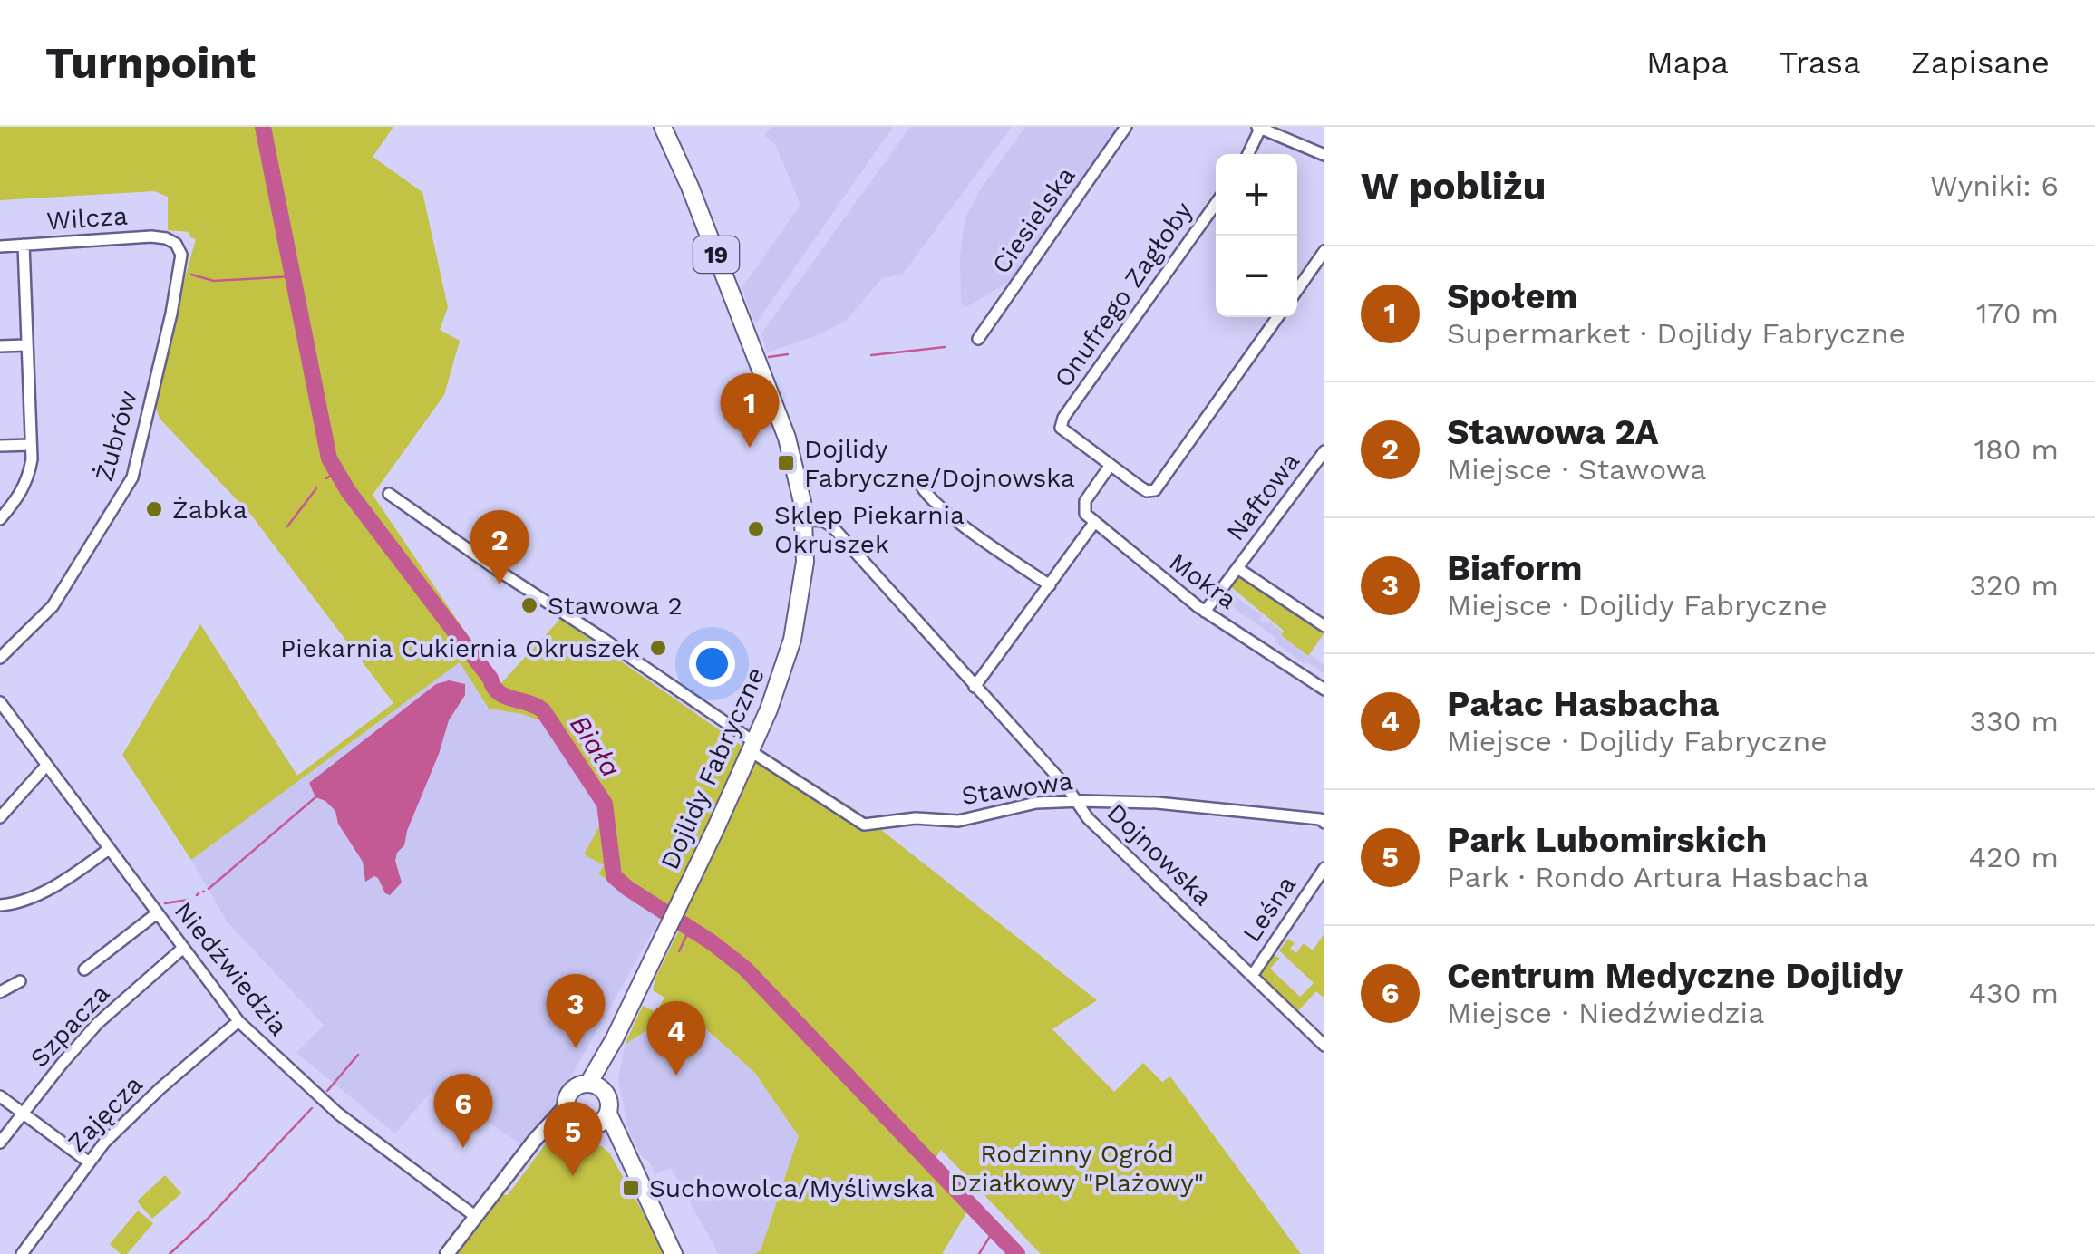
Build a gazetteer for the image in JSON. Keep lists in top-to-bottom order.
{
  "streets": {
    "highway": ["19", "Dojlidy Fabryczne"],
    "street": [
      "Wilcza",
      "Ciesielska",
      "Onufrego Zagłoby",
      "Żubrów",
      "Naftowa",
      "Mokra",
      "Stawowa",
      "Dojnowska",
      "Leśna",
      "Niedźwiedzia",
      "Szpacza",
      "Zajęcza"
    ]
  },
  "crossings": [
    ["Wilcza", "Żubrów"],
    ["19", "Dojlidy Fabryczne"],
    ["Naftowa", "Mokra"],
    ["Dojlidy Fabryczne", "Stawowa"],
    ["Dojlidy Fabryczne", "Dojnowska"],
    ["Stawowa", "Dojnowska"],
    ["Dojnowska", "Leśna"],
    ["Niedźwiedzia", "Szpacza"],
    ["Niedźwiedzia", "Zajęcza"]
  ],
  "water": ["Biała"],
  "parks": ["Rodzinny Ogród Działkowy \"Plażowy\""],
  "places": {
    "transit": ["Dojlidy Fabryczne/Dojnowska", "Suchowolca/Myśliwska"],
    "other": [
      "Żabka",
      "Sklep Piekarnia Okruszek",
      "Stawowa 2",
      "Piekarnia Cukiernia Okruszek"
    ]
  },
  "page": {
    "header": "Turnpoint",
    "nav": ["Mapa", "Trasa", "Zapisane"],
    "heading": ["W pobliżu", "Wyniki: 6"],
    "map_buttons": ["+", "−"],
    "list": [
      {
        "mark": "1",
        "name": "Społem",
        "note": "Supermarket · Dojlidy Fabryczne",
        "value": "170 m"
      },
      {
        "mark": "2",
        "name": "Stawowa 2A",
        "note": "Miejsce · Stawowa",
        "value": "180 m"
      },
      {
        "mark": "3",
        "name": "Biaform",
        "note": "Miejsce · Dojlidy Fabryczne",
        "value": "320 m"
      },
      {
        "mark": "4",
        "name": "Pałac Hasbacha",
        "note": "Miejsce · Dojlidy Fabryczne",
        "value": "330 m"
      },
      {
        "mark": "5",
        "name": "Park Lubomirskich",
        "note": "Park · Rondo Artura Hasbacha",
        "value": "420 m"
      },
      {
        "mark": "6",
        "name": "Centrum Medyczne Dojlidy",
        "note": "Miejsce · Niedźwiedzia",
        "value": "430 m"
      }
    ],
    "pins": [
      "1",
      "2",
      "3",
      "4",
      "6",
      "5"
    ]
  }
}
